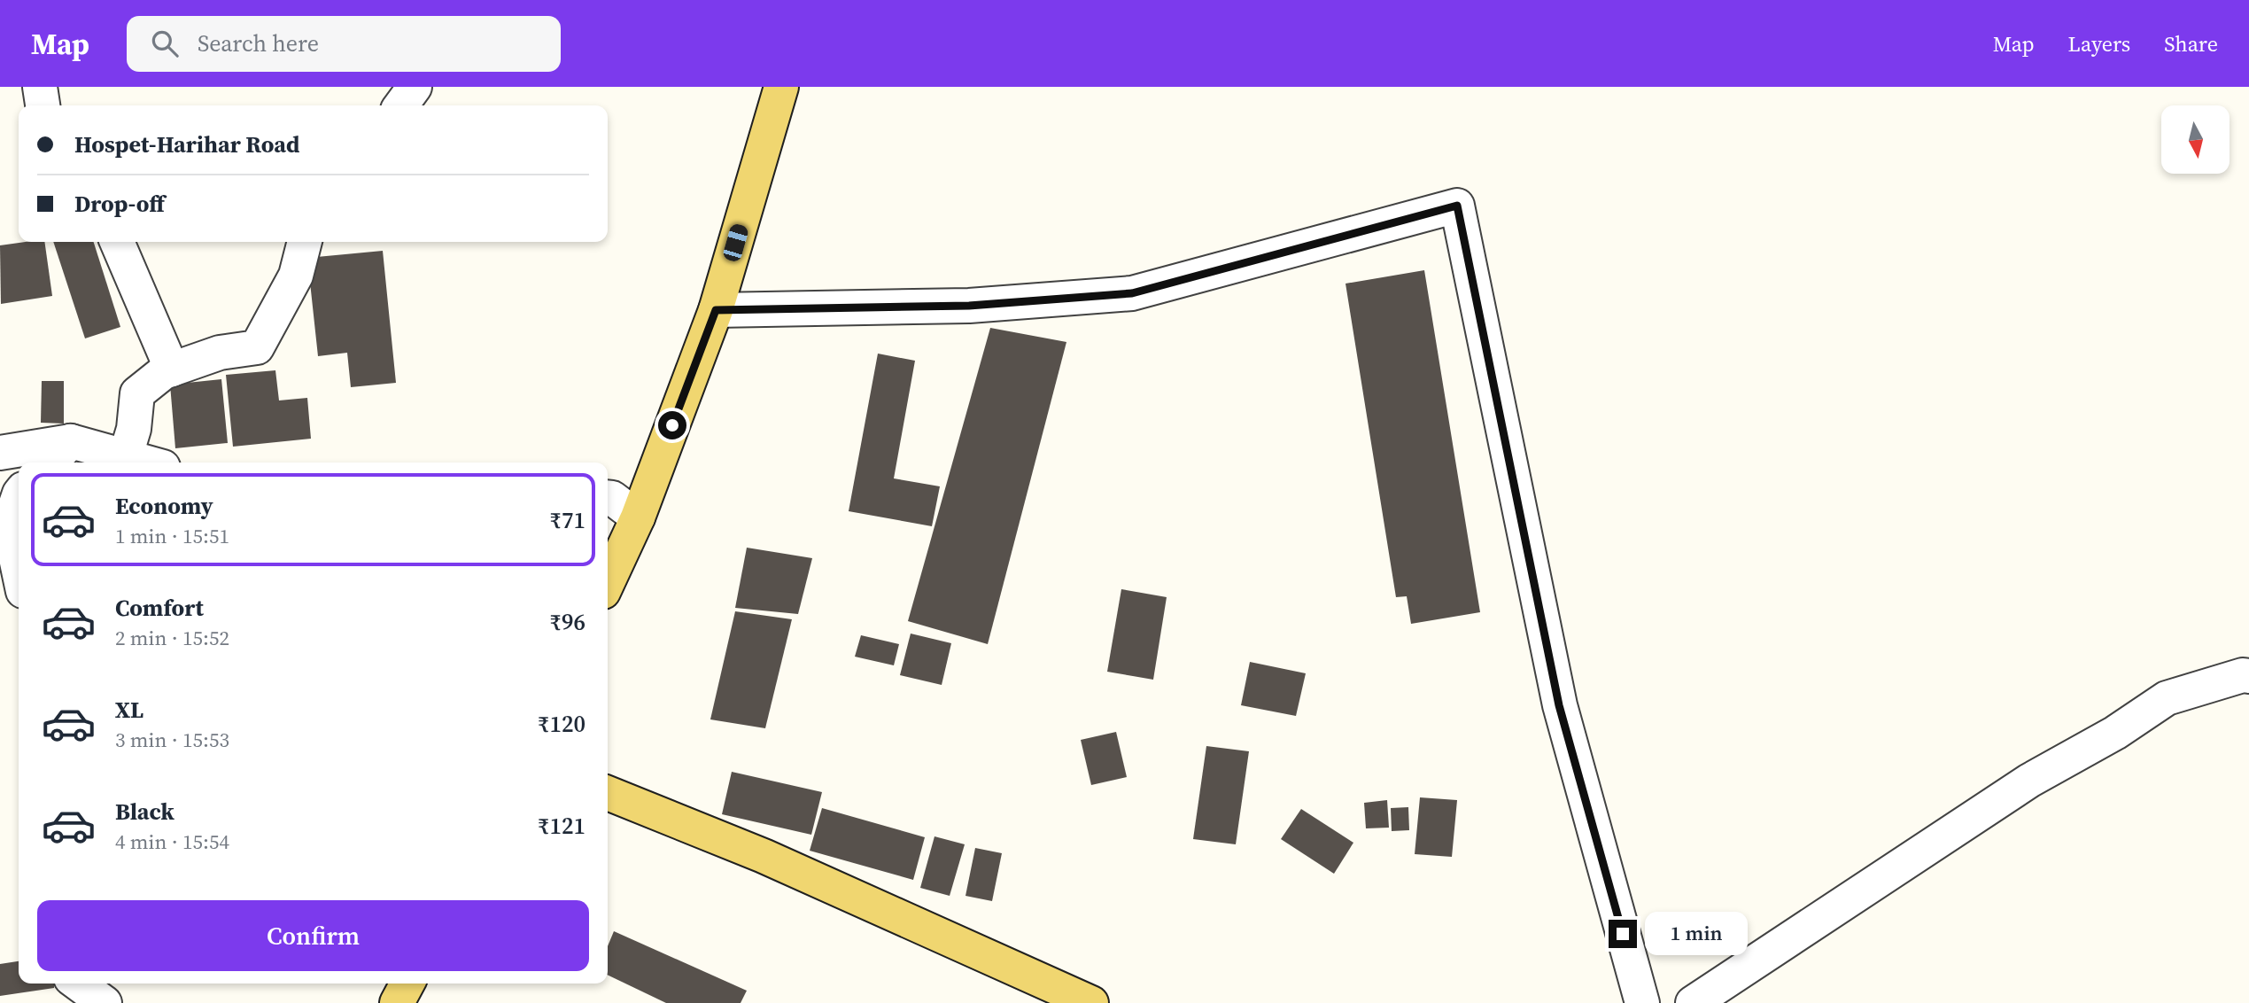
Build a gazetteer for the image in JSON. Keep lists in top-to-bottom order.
{
  "north": "bottom",
  "page": {
    "header": "Map",
    "search": "Search here",
    "nav": ["Map", "Layers", "Share"],
    "banner": ["Hospet-Harihar Road", "Drop-off"],
    "list": [
      {
        "name": "Economy",
        "note": "1 min · 15:51",
        "value": "₹71"
      },
      {
        "name": "Comfort",
        "note": "2 min · 15:52",
        "value": "₹96"
      },
      {
        "name": "XL",
        "note": "3 min · 15:53",
        "value": "₹120"
      },
      {
        "name": "Black",
        "note": "4 min · 15:54",
        "value": "₹121"
      }
    ],
    "buttons": "Confirm",
    "bubble": "1 min"
  }
}
